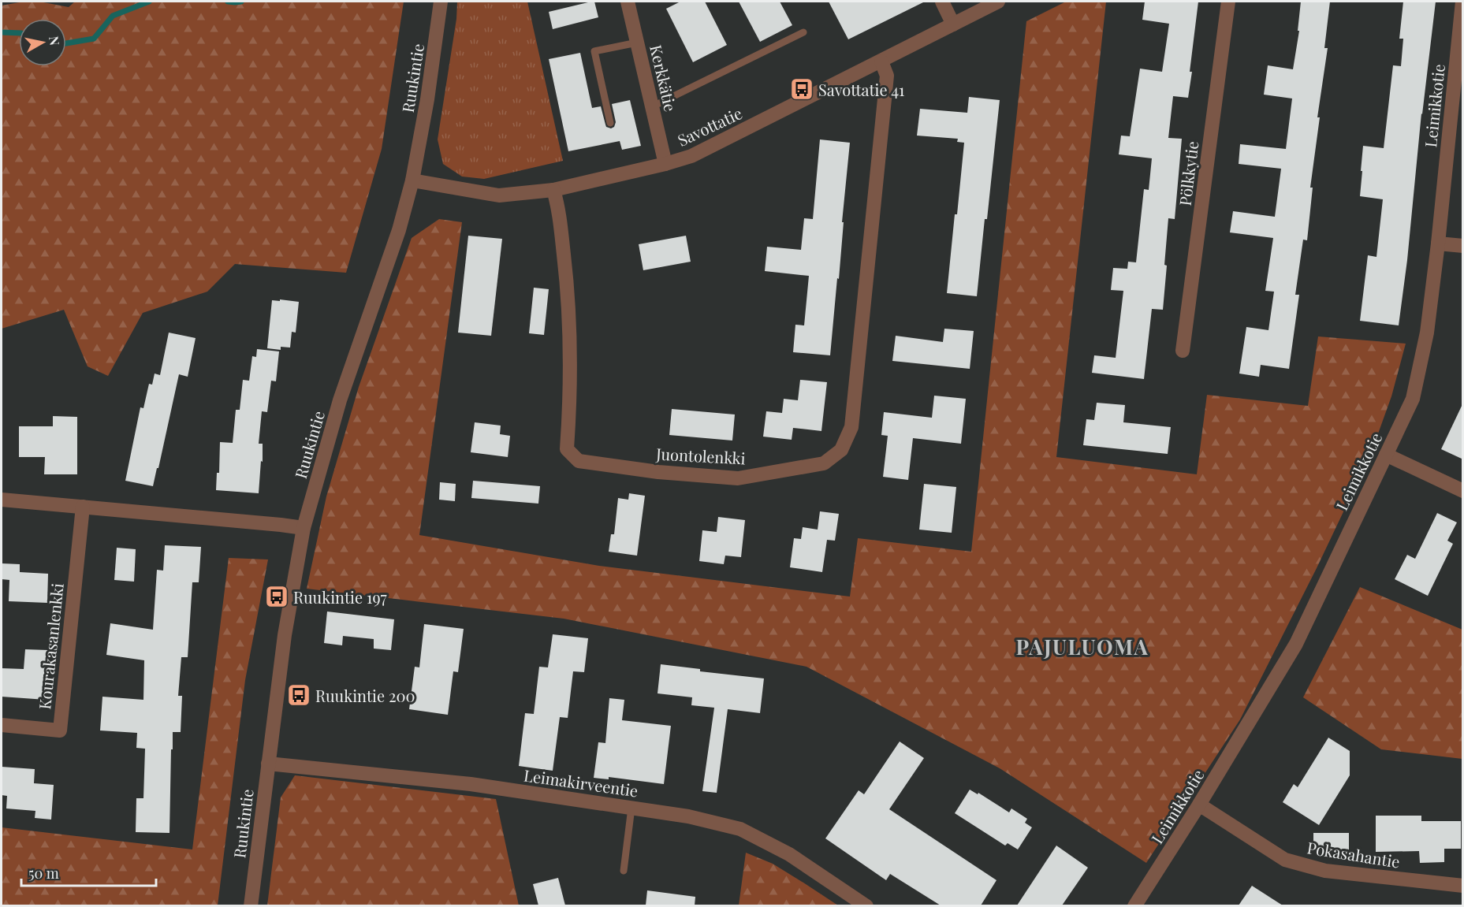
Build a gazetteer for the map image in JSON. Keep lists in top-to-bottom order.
{
  "streets": {
    "street": [
      "Ruukintie",
      "Kerkkätie",
      "Leimikkotie",
      "Savottatie",
      "Pölkkytie",
      "Juontolenkki",
      "Kourakasanlenkki",
      "Leimakirveentie",
      "Pokasahantie"
    ]
  },
  "crossings": [
    ["Ruukintie", "Savottatie"],
    ["Ruukintie", "Leimakirveentie"],
    ["Kerkkätie", "Savottatie"],
    ["Leimikkotie", "Pokasahantie"],
    ["Savottatie", "Juontolenkki"]
  ],
  "districts": ["PAJULUOMA"],
  "places": {
    "bus stop": ["Savottatie 41", "Ruukintie 197", "Ruukintie 200"]
  },
  "scale_bar": "50 m",
  "north": "right"
}
